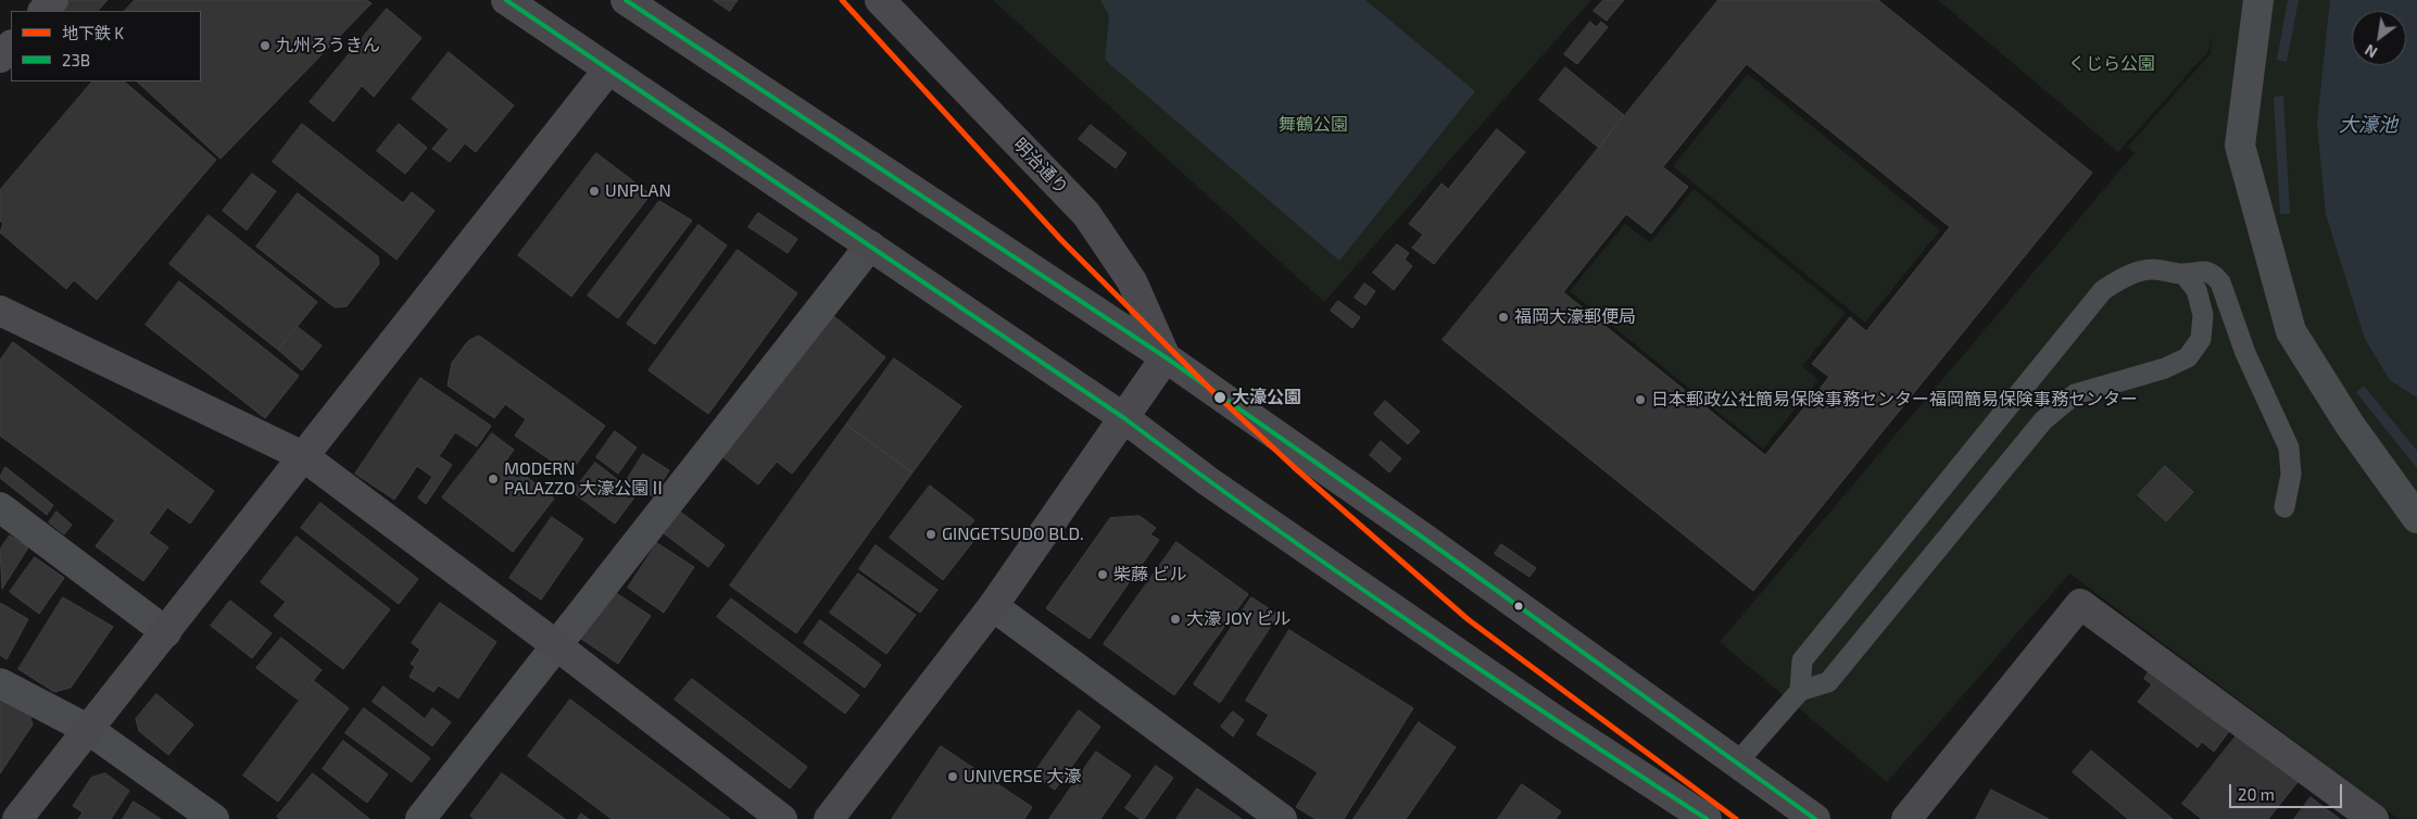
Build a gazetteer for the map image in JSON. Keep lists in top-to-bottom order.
{
  "streets": {
    "street": ["明治通り"]
  },
  "water": ["大濠池"],
  "parks": ["くじら公園", "舞鶴公園"],
  "places": [
    "九州ろうきん",
    "UNPLAN",
    "福岡大濠郵便局",
    "大濠公園",
    "日本郵政公社簡易保険事務センター福岡簡易保険事務センター",
    "MODERN PALAZZO 大濠公園Ⅱ",
    "GINGETSUDO BLD.",
    "柴藤 ビル",
    "大濠 JOY ビル",
    "UNIVERSE 大濠"
  ],
  "lines": ["metro line K", "transit line 23B"],
  "legend": ["地下鉄 K", "23B"],
  "scale_bar": "20 m",
  "north": "bottom left"
}
